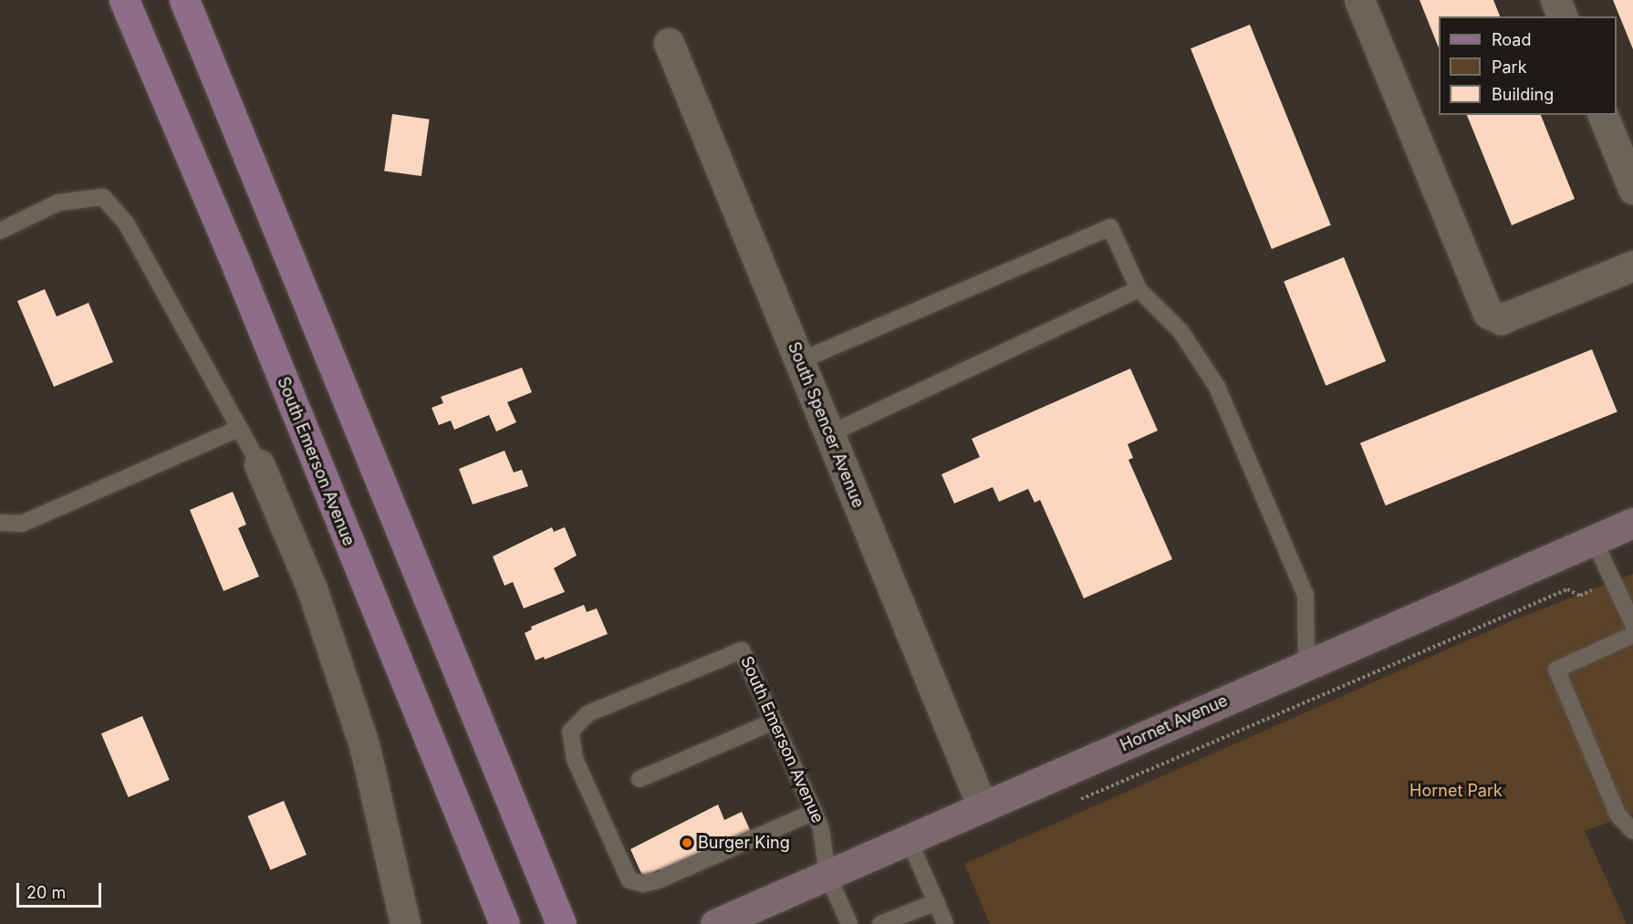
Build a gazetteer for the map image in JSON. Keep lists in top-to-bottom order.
{
  "streets": {
    "main road": ["South Emerson Avenue"],
    "street": ["South Spencer Avenue", "Hornet Avenue"]
  },
  "crossings": [
    ["South Spencer Avenue", "Hornet Avenue"],
    ["South Emerson Avenue", "Hornet Avenue"]
  ],
  "parks": ["Hornet Park"],
  "places": ["Burger King"],
  "legend": ["Road", "Park", "Building"],
  "scale_bar": "20 m"
}
